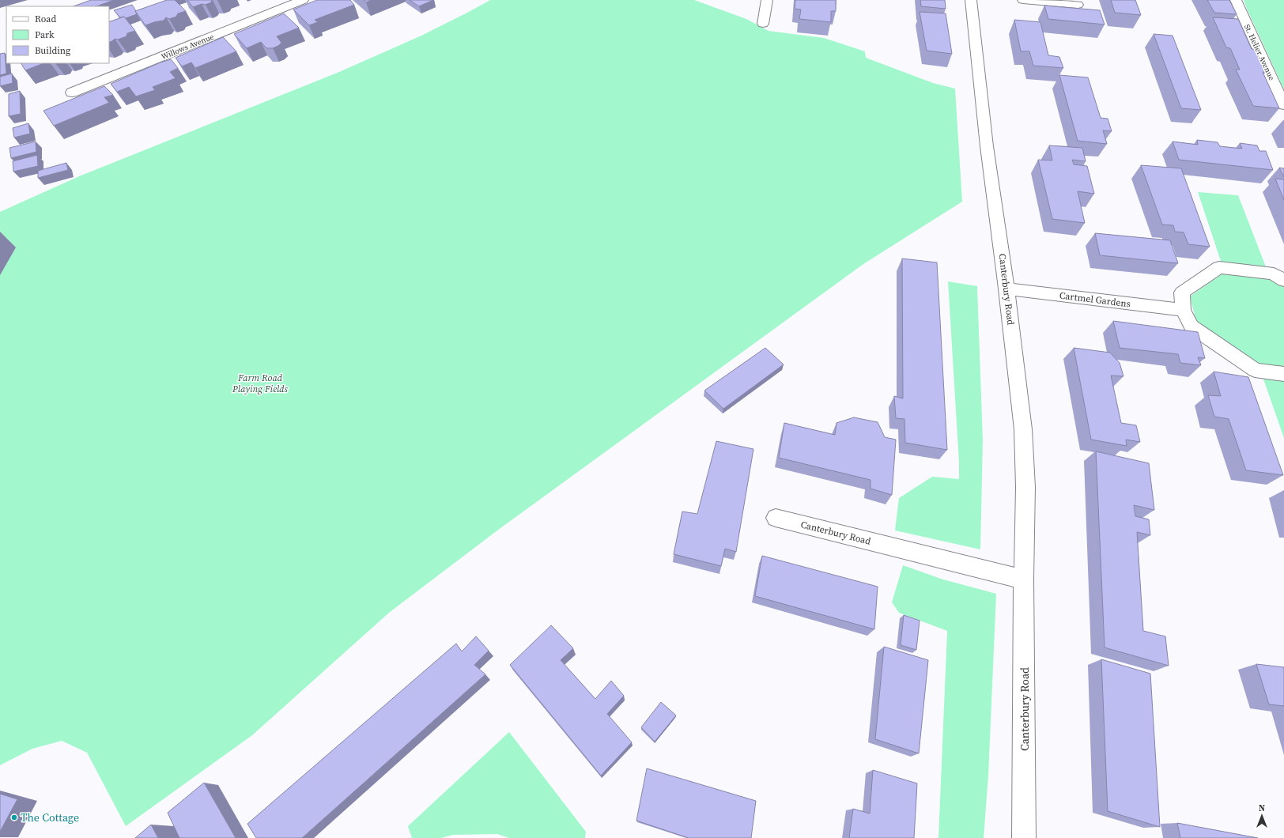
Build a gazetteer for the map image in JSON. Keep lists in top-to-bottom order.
{
  "streets": {
    "street": [
      "Willows Avenue",
      "St. Helier Avenue",
      "Canterbury Road",
      "Cartmel Gardens"
    ]
  },
  "crossings": [
    ["Canterbury Road", "Cartmel Gardens"]
  ],
  "parks": ["Farm Road Playing Fields"],
  "places": ["The Cottage"],
  "legend": ["Road", "Park", "Building"],
  "north": "top"
}
